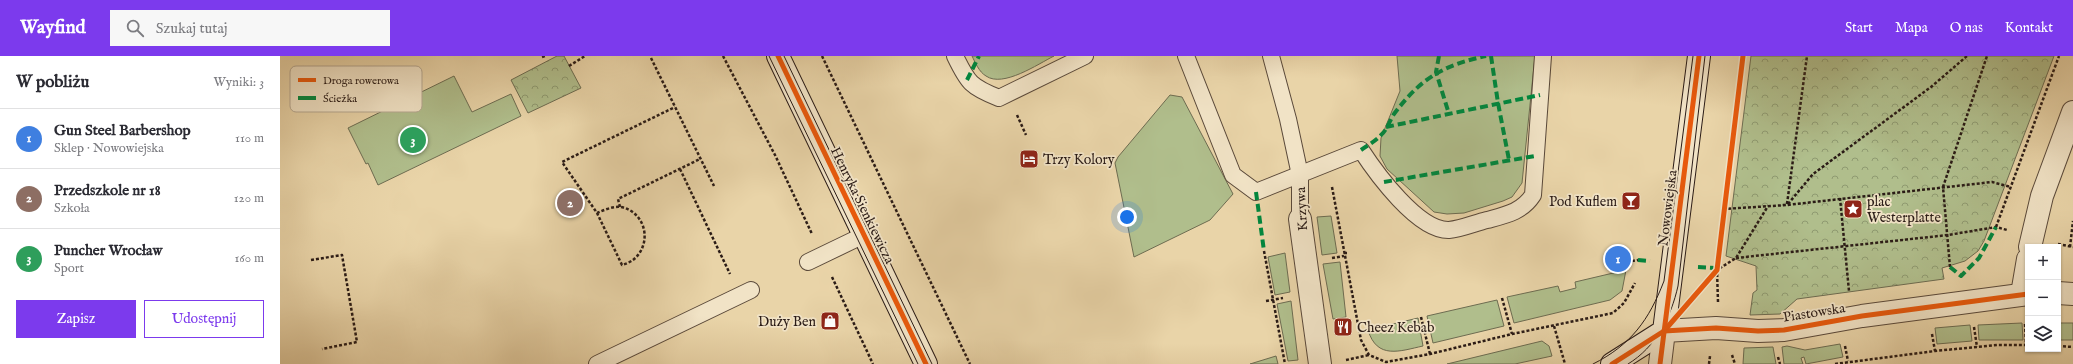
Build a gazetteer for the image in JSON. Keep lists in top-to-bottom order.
{
  "streets": {
    "street": [
      "Henryka Sienkiewicza",
      "Nowowiejska",
      "Krzywa",
      "Piastowska"
    ]
  },
  "crossings": [
    ["Nowowiejska", "Piastowska"]
  ],
  "places": {
    "hotel": ["Trzy Kolory"],
    "bar": ["Pod Kuflem"],
    "place": ["plac Westerplatte"],
    "shop": ["Duży Ben"],
    "restaurant": ["Cheez Kebab"]
  },
  "legend": ["Droga rowerowa", "Ścieżka"],
  "page": {
    "header": "Wayfind",
    "search": "Szukaj tutaj",
    "nav": [
      "Start",
      "Mapa",
      "O nas",
      "Kontakt"
    ],
    "heading": ["W pobliżu", "Wyniki: 3"],
    "list": [
      {
        "mark": "1",
        "name": "Gun Steel Barbershop",
        "note": "Sklep · Nowowiejska",
        "value": "110 m"
      },
      {
        "mark": "2",
        "name": "Przedszkole nr 18",
        "note": "Szkoła",
        "value": "120 m"
      },
      {
        "mark": "3",
        "name": "Puncher Wrocław",
        "note": "Sport",
        "value": "160 m"
      }
    ],
    "pins": ["3", "2", "1"],
    "map_buttons": ["+", "−"],
    "buttons": ["Zapisz", "Udostępnij"]
  }
}
